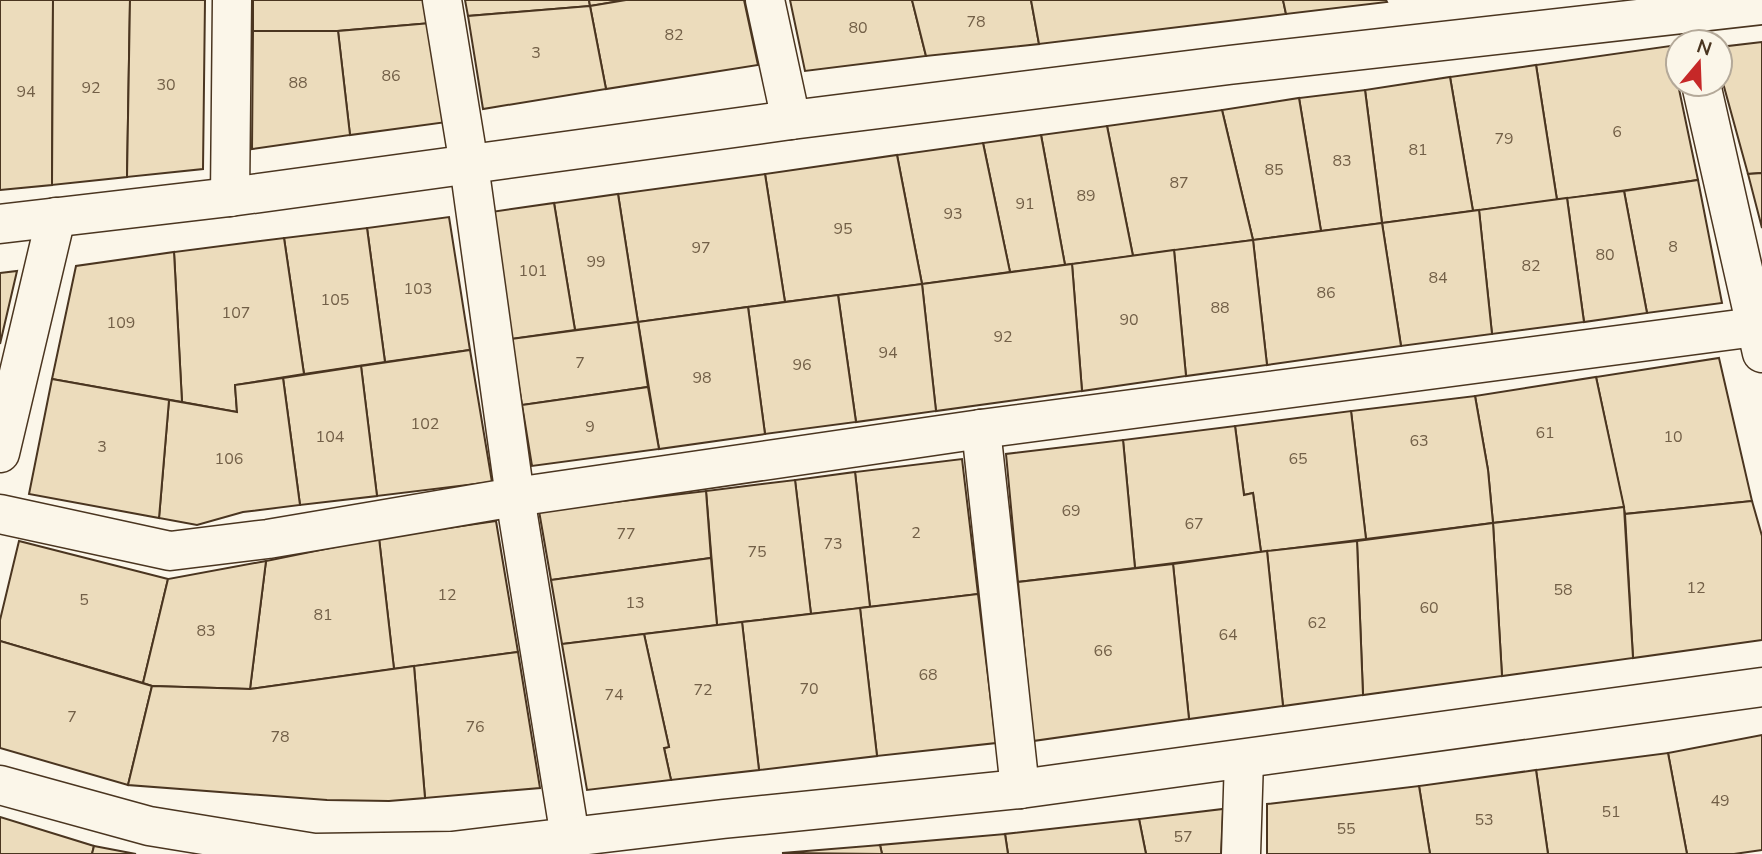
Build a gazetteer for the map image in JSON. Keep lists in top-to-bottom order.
{
  "house_numbers": [
    "78",
    "80",
    "82",
    "3",
    "86",
    "88",
    "30",
    "92",
    "94",
    "6",
    "79",
    "81",
    "83",
    "85",
    "87",
    "89",
    "91",
    "93",
    "95",
    "8",
    "97",
    "80",
    "99",
    "82",
    "101",
    "84",
    "103",
    "86",
    "105",
    "88",
    "107",
    "90",
    "109",
    "92",
    "94",
    "7",
    "96",
    "98",
    "102",
    "9",
    "61",
    "104",
    "10",
    "63",
    "3",
    "106",
    "65",
    "69",
    "67",
    "2",
    "77",
    "73",
    "75",
    "12",
    "58",
    "12",
    "5",
    "13",
    "60",
    "81",
    "62",
    "83",
    "64",
    "66",
    "68",
    "70",
    "72",
    "74",
    "7",
    "76",
    "78",
    "49",
    "51",
    "53",
    "55",
    "57"
  ],
  "north": "top"
}
